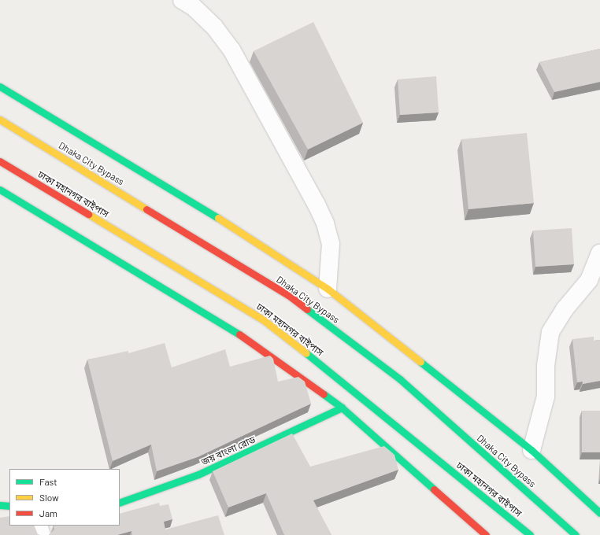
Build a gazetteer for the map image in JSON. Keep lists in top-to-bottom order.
{
  "streets": {
    "main road": ["Dhaka City Bypass", "ঢাকা মহানগর বাইপাস", "জয় বাংলা রোড"]
  },
  "legend": ["Fast", "Slow", "Jam"]
}
